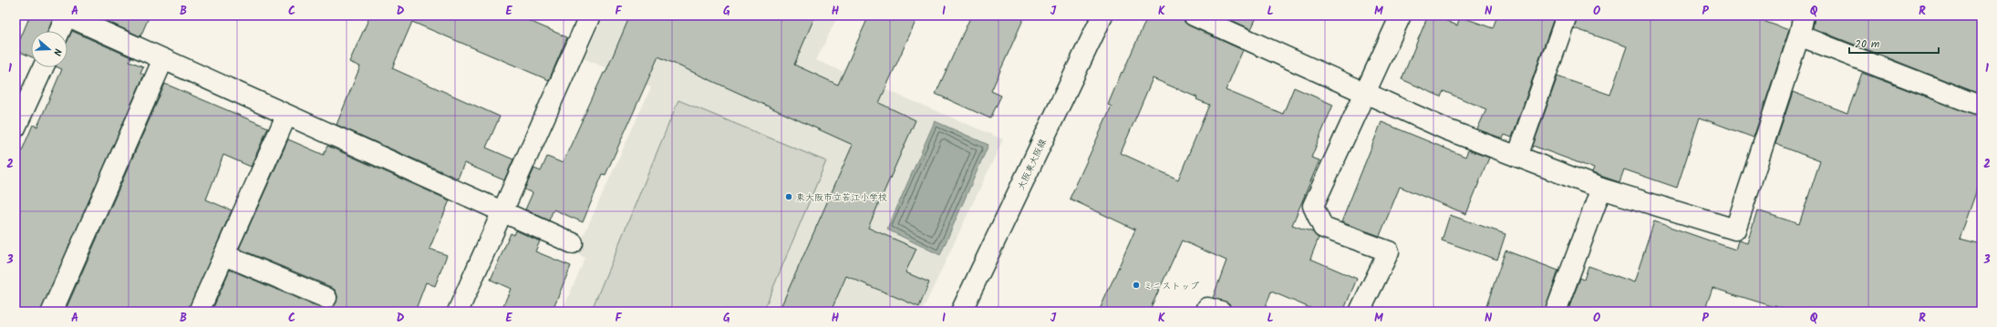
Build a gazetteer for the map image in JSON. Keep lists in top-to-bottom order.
{
  "streets": {
    "street": ["大阪東大阪線"]
  },
  "places": ["東大阪市立若江小学校", "ミニストップ"],
  "scale_bar": "20 m",
  "north": "right",
  "grid": {
    "columns": [
      "A",
      "B",
      "C",
      "D",
      "E",
      "F",
      "G",
      "H",
      "I",
      "J",
      "K",
      "L",
      "M",
      "N",
      "O",
      "P",
      "Q",
      "R"
    ],
    "rows": ["1", "2", "3"]
  }
}
